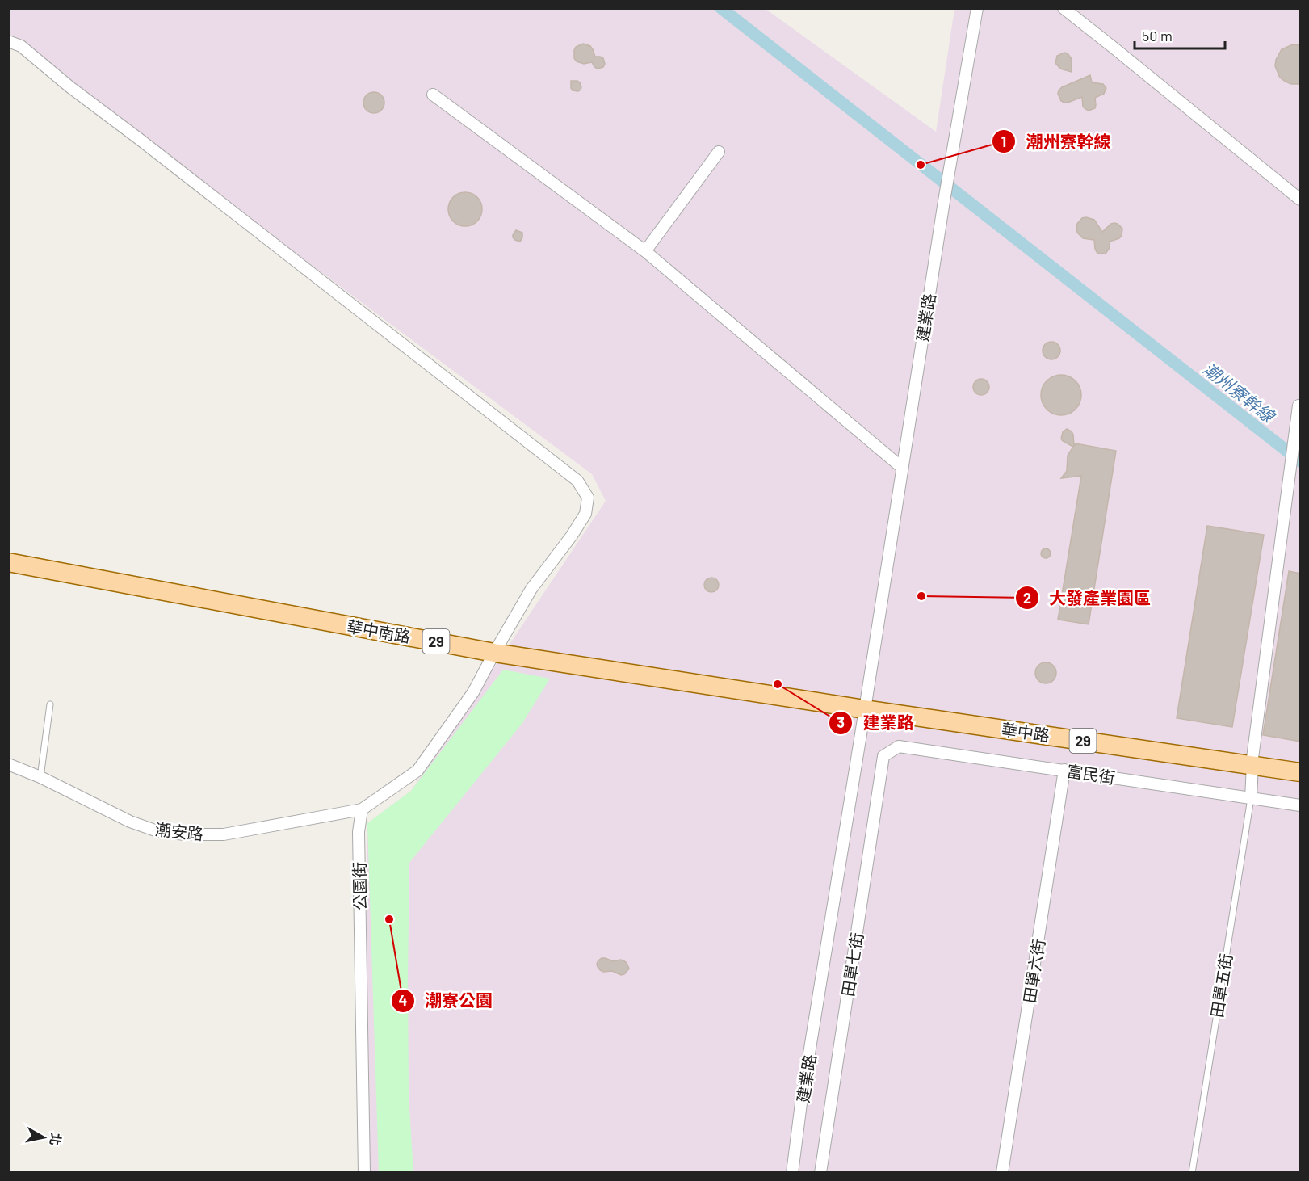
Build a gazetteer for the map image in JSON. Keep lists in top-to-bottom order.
{
  "streets": {
    "main road": ["華中南路", "29", "華中路"],
    "street": [
      "建業路",
      "富民街",
      "潮安路",
      "公園街",
      "田單七街",
      "田單六街"
    ],
    "lane": ["田單五街"]
  },
  "crossings": [
    ["建業路", "華中南路"],
    ["建業路", "華中路"],
    ["華中南路", "華中路"],
    ["富民街", "田單七街"],
    ["富民街", "田單六街"],
    ["富民街", "田單五街"],
    ["潮安路", "公園街"]
  ],
  "water": ["潮州寮幹線"],
  "places": [
    "潮州寮幹線",
    "大發產業園區",
    "建業路",
    "潮寮公園"
  ],
  "scale_bar": "50 m",
  "north": "right"
}
